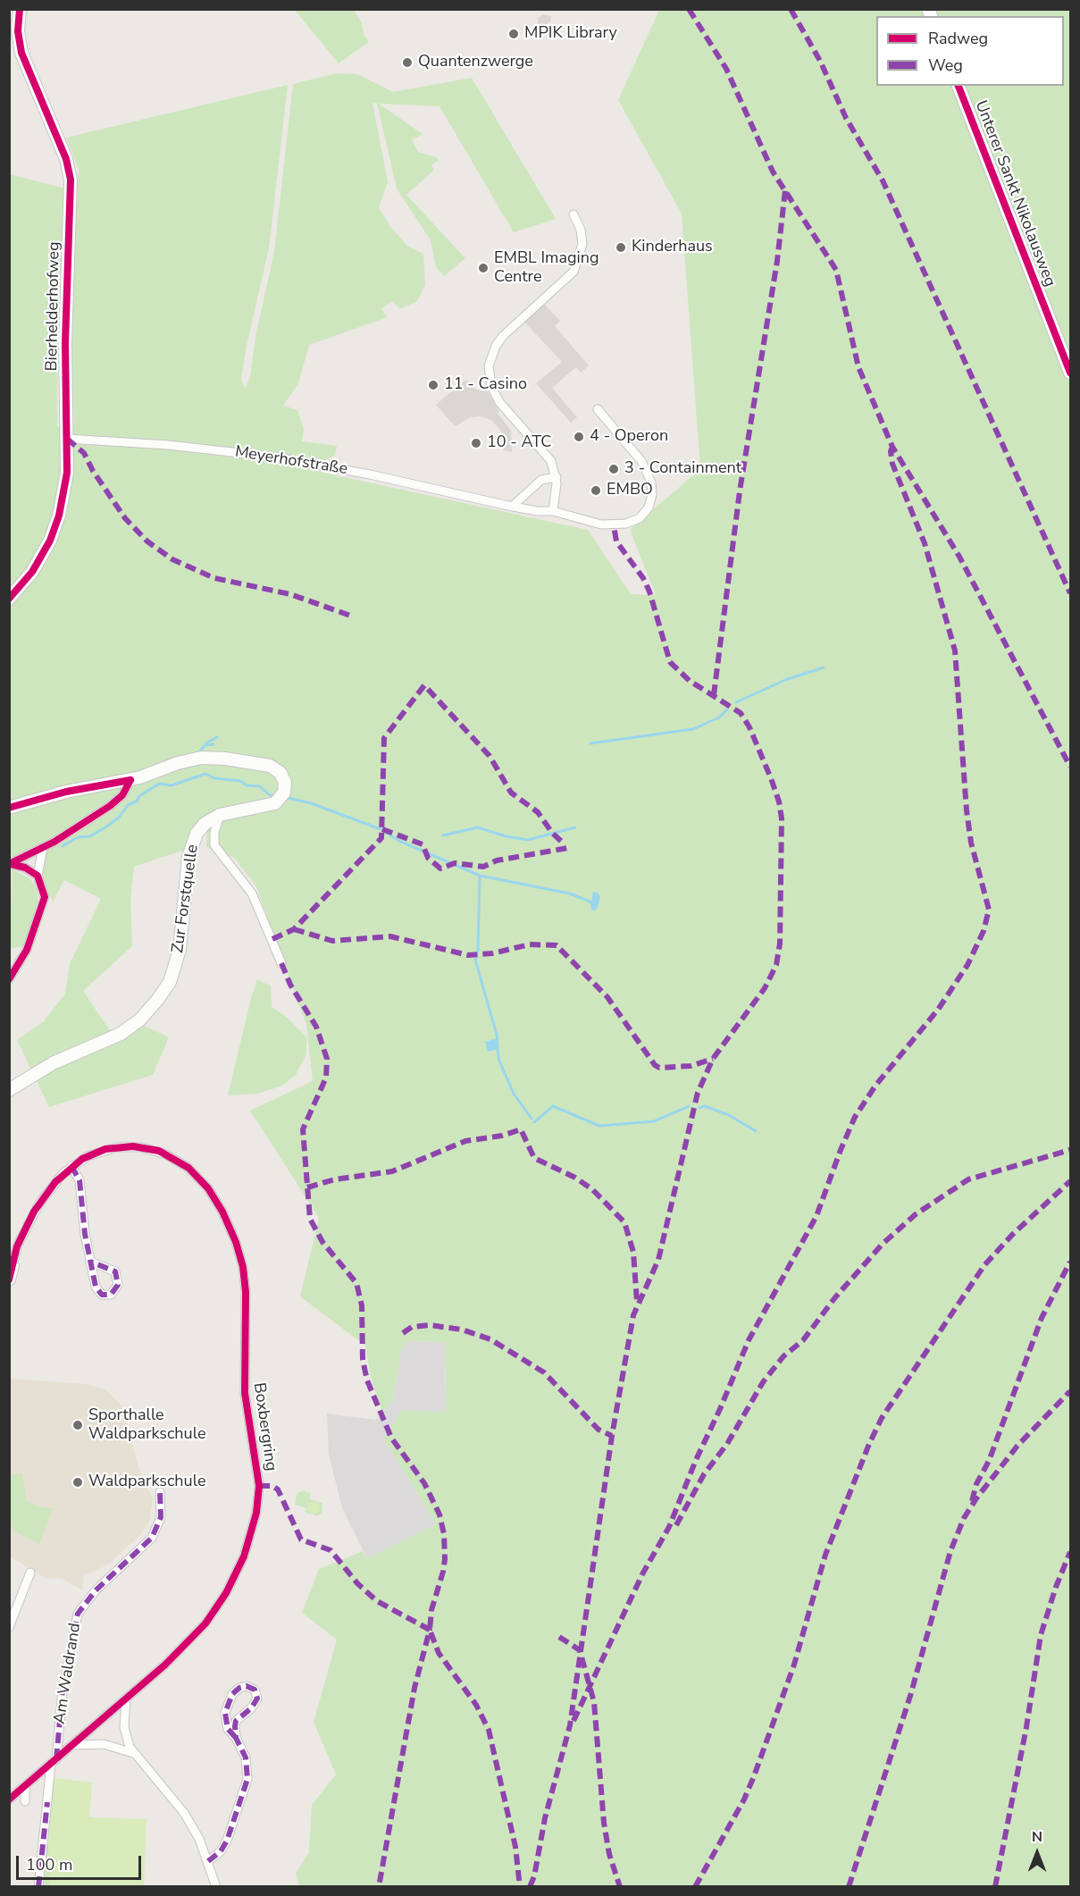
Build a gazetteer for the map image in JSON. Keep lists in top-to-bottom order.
{
  "streets": {
    "street": [
      "Unterer Sankt Nikolausweg",
      "Bierhelderhofweg",
      "Meyerhofstraße",
      "Zur Forstquelle",
      "Boxbergring",
      "Am Waldrand"
    ]
  },
  "crossings": [
    ["Bierhelderhofweg", "Meyerhofstraße"],
    ["Boxbergring", "Am Waldrand"]
  ],
  "places": [
    "MPIK Library",
    "Quantenzwerge",
    "Kinderhaus",
    "EMBL Imaging Centre",
    "11 - Casino",
    "4 - Operon",
    "10 - ATC",
    "3 - Containment",
    "EMBO",
    "Sporthalle Waldparkschule",
    "Waldparkschule"
  ],
  "legend": ["Radweg", "Weg"],
  "scale_bar": "100 m",
  "north": "top"
}
